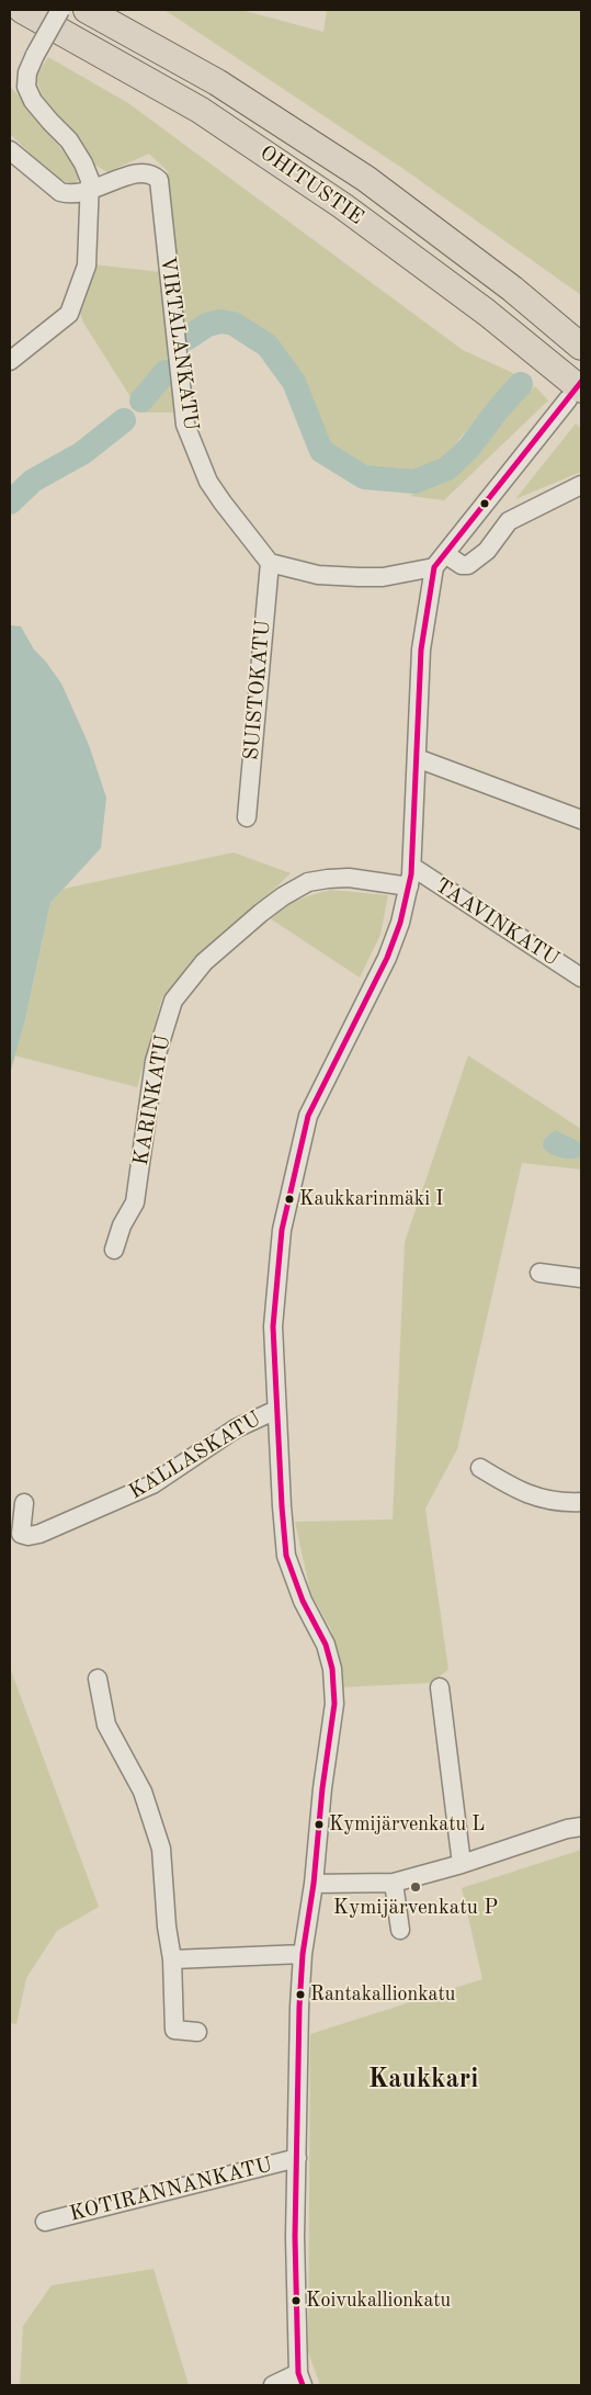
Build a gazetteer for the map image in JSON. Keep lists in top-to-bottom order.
{
  "streets": {
    "highway": ["OHITUSTIE"],
    "street": [
      "VIRTALANKATU",
      "SUISTOKATU",
      "TAAVINKATU",
      "KARINKATU",
      "KALLASKATU",
      "KOTIRANNANKATU"
    ]
  },
  "crossings": [
    ["VIRTALANKATU", "SUISTOKATU"]
  ],
  "districts": ["Kaukkari"],
  "places": [
    "Kaukkarinmäki I",
    "Kymijärvenkatu L",
    "Kymijärvenkatu P",
    "Rantakallionkatu",
    "Koivukallionkatu"
  ]
}
